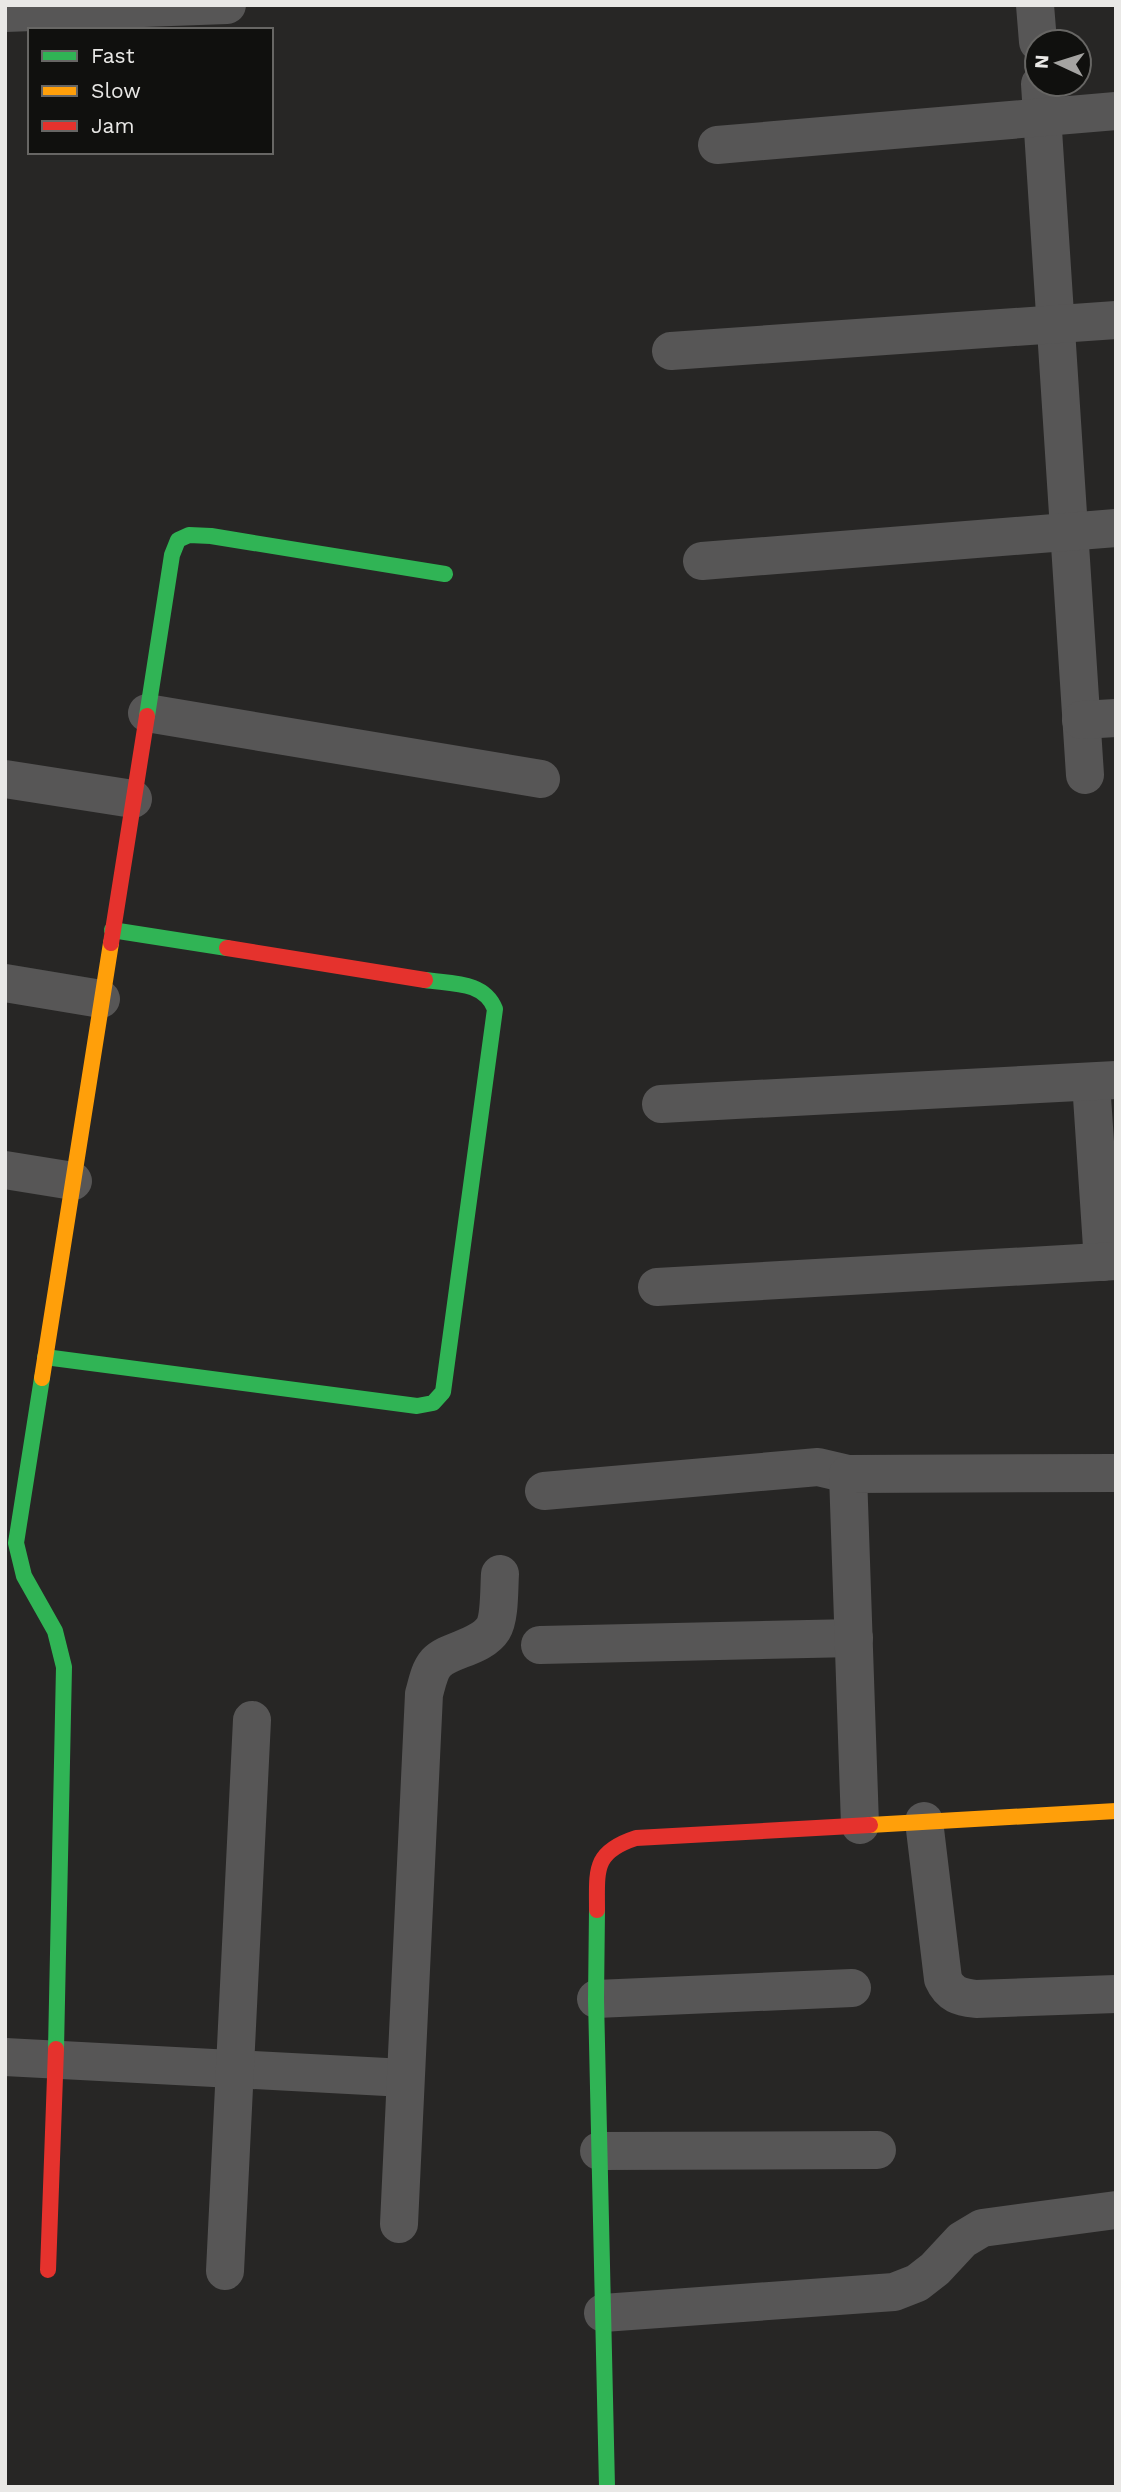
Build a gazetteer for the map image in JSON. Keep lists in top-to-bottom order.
{
  "legend": ["Fast", "Slow", "Jam"],
  "north": "left"
}
